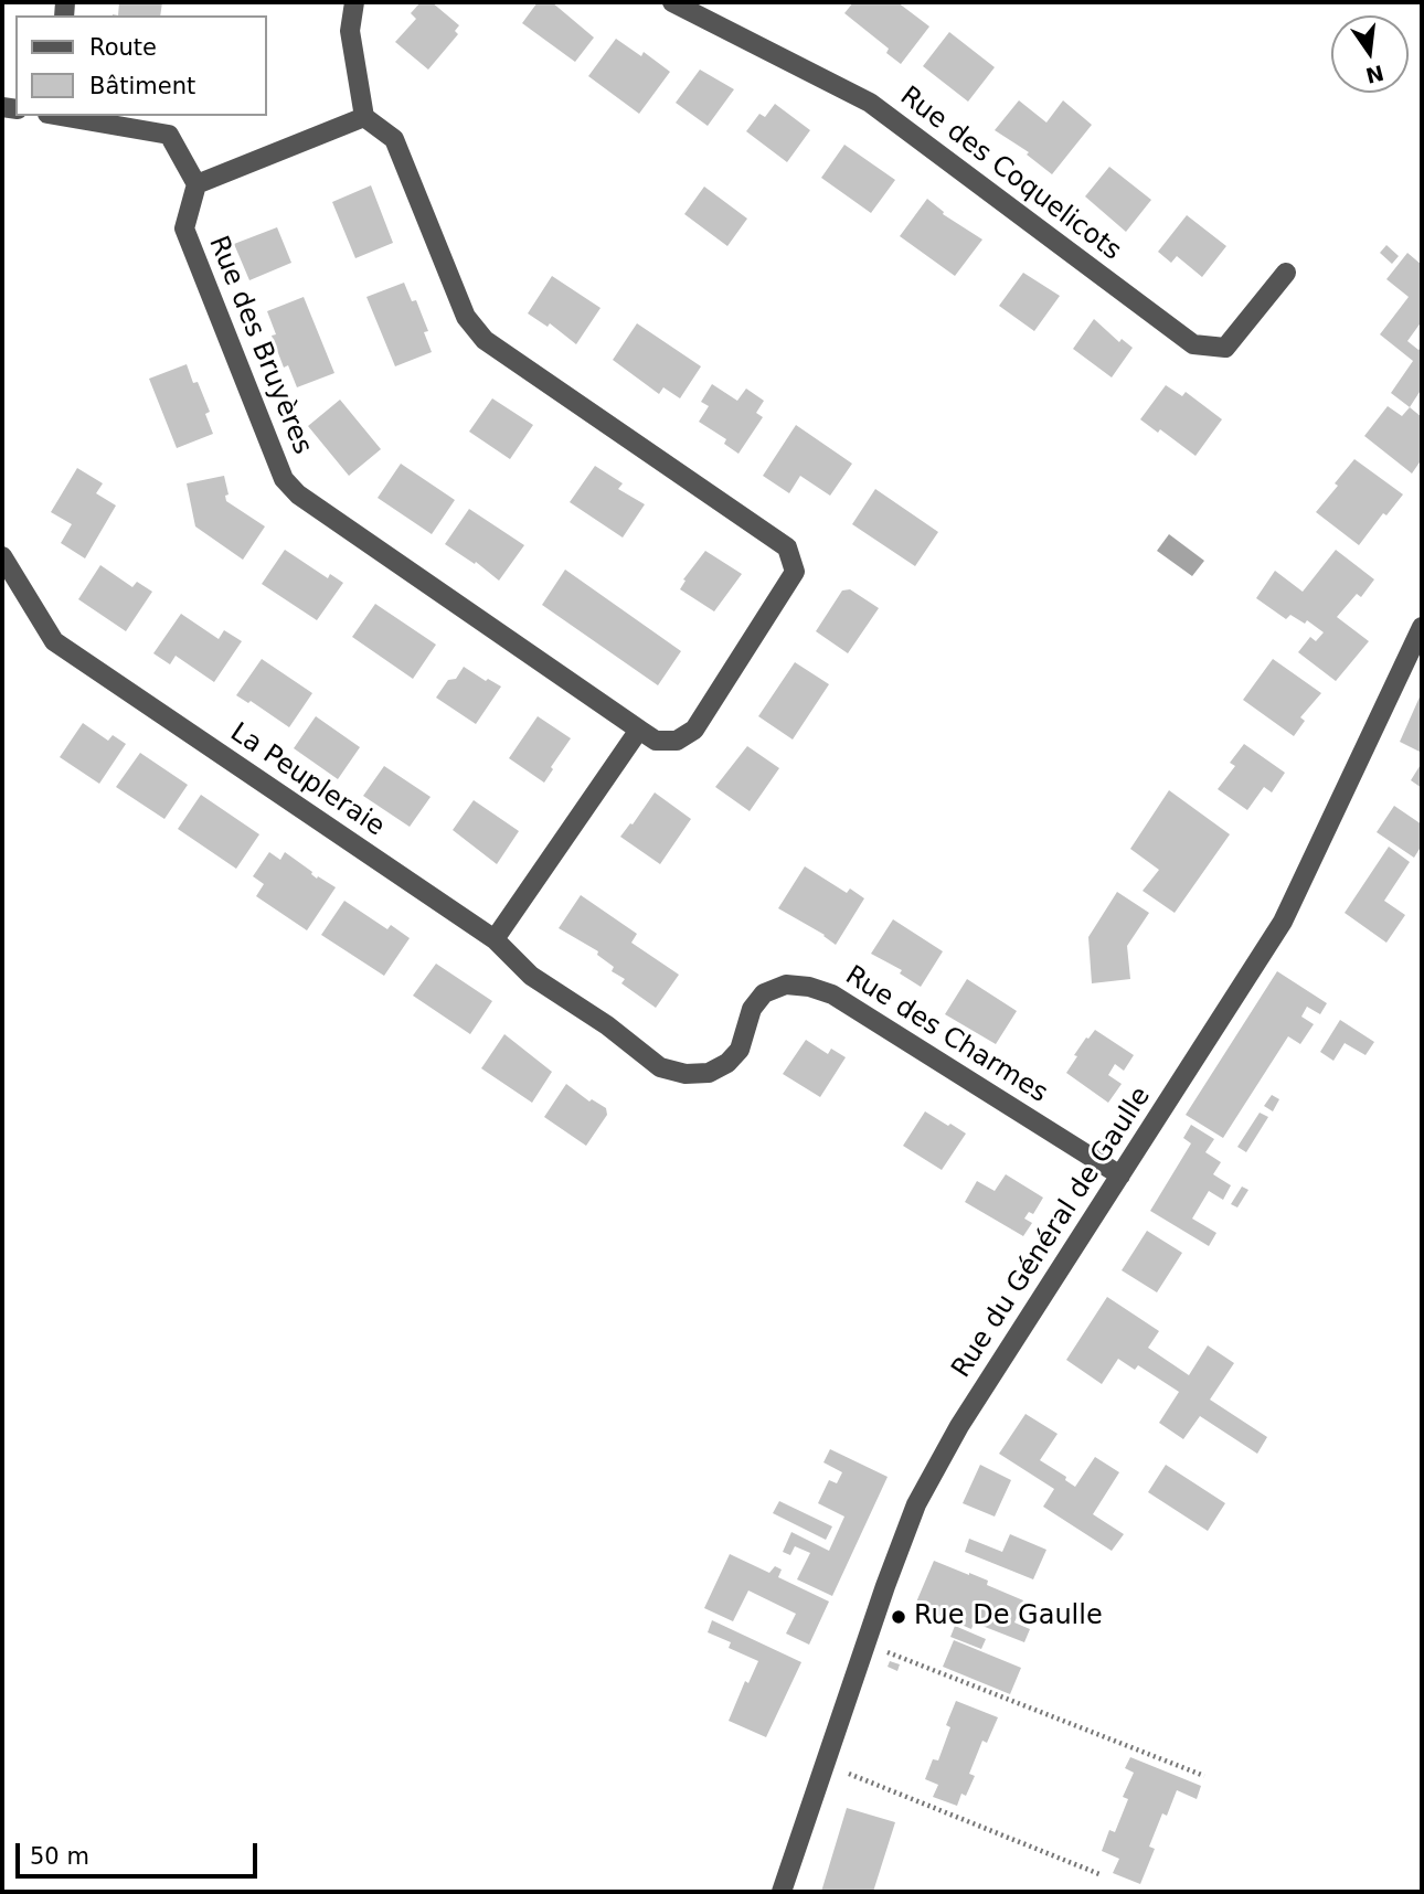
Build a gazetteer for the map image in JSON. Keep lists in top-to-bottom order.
{
  "streets": {
    "street": [
      "Rue des Coquelicots",
      "Rue des Bruyères",
      "La Peupleraie",
      "Rue des Charmes",
      "Rue du Général de Gaulle"
    ]
  },
  "crossings": [
    ["La Peupleraie", "Rue des Charmes"],
    ["Rue des Charmes", "Rue du Général de Gaulle"]
  ],
  "places": ["Rue De Gaulle"],
  "legend": ["Route", "Bâtiment"],
  "scale_bar": "50 m",
  "north": "bottom"
}
